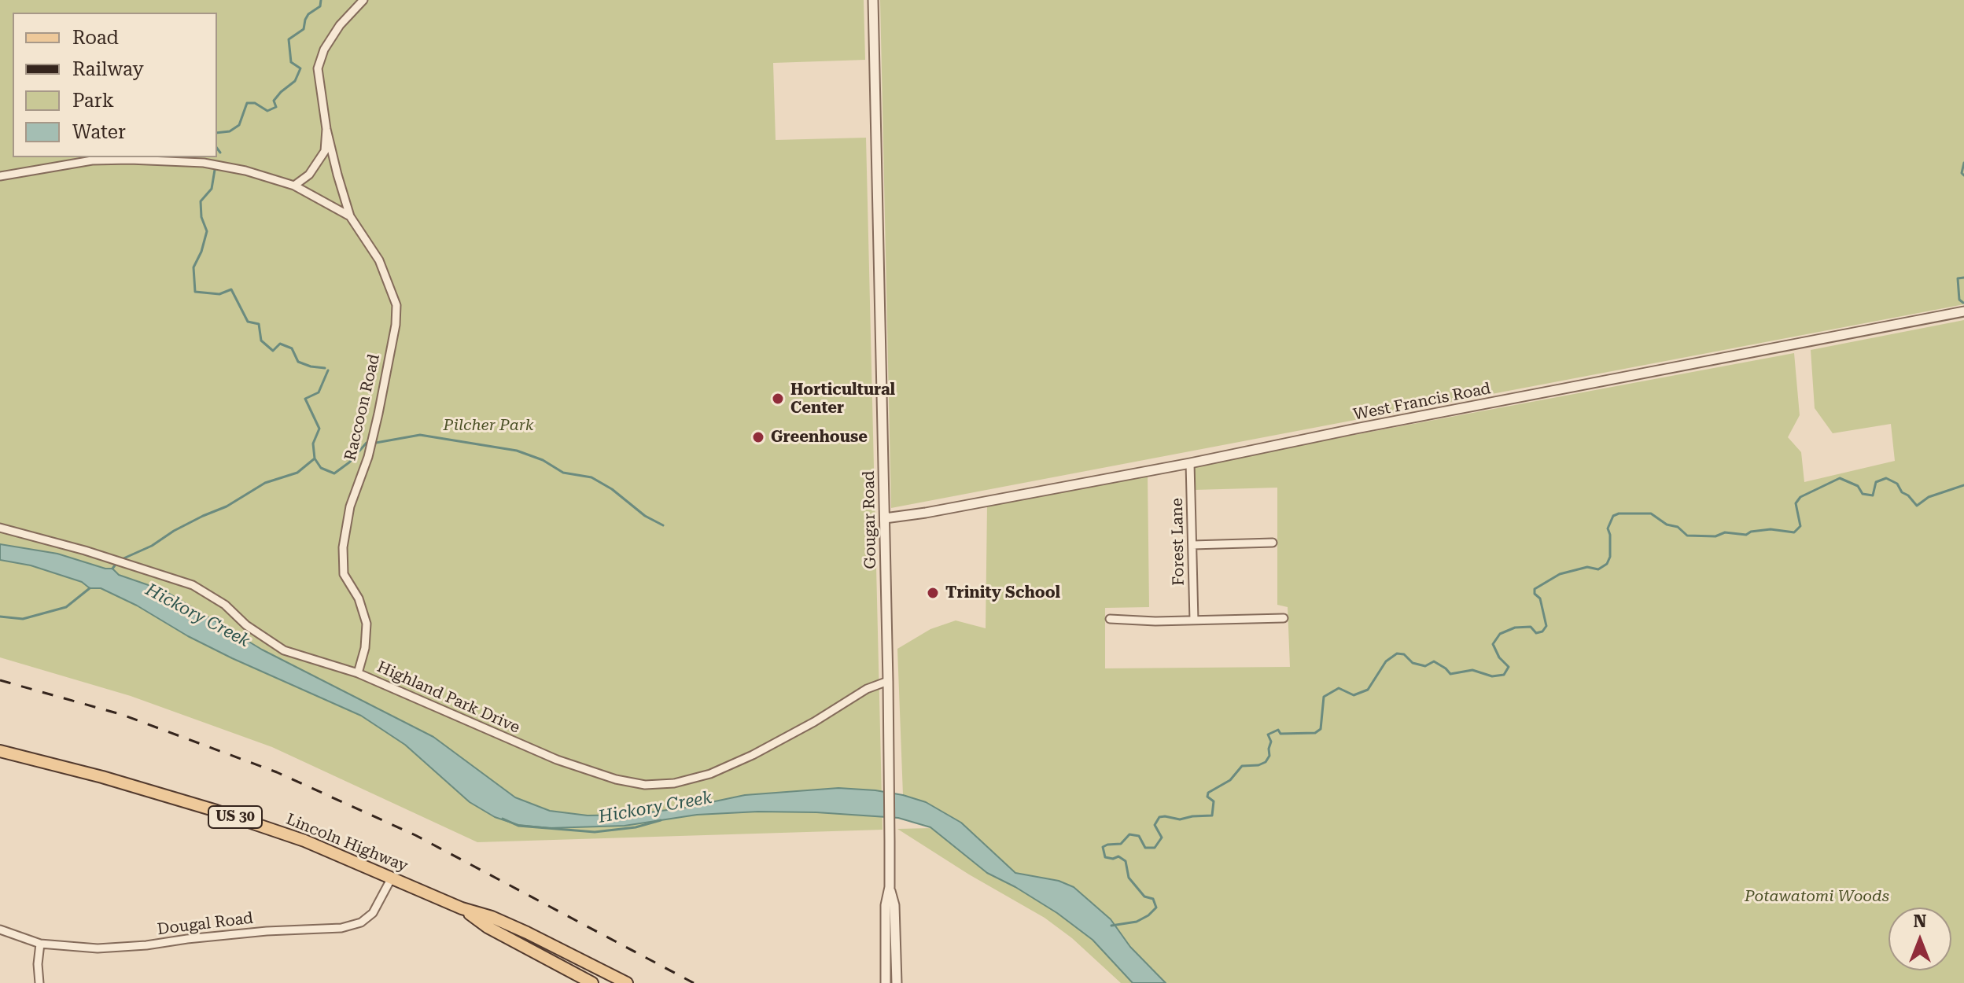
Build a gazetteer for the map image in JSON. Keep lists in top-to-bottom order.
{
  "streets": {
    "main road": ["US 30", "Lincoln Highway"],
    "street": [
      "West Francis Road",
      "Raccoon Road",
      "Gougar Road",
      "Forest Lane",
      "Highland Park Drive",
      "Dougal Road"
    ]
  },
  "crossings": [
    ["West Francis Road", "Gougar Road"],
    ["West Francis Road", "Forest Lane"],
    ["Raccoon Road", "Highland Park Drive"],
    ["Gougar Road", "Highland Park Drive"],
    ["Lincoln Highway", "Dougal Road"]
  ],
  "water": ["Hickory Creek"],
  "parks": ["Pilcher Park", "Potawatomi Woods"],
  "places": ["Horticultural Center", "Greenhouse", "Trinity School"],
  "legend": [
    "Road",
    "Railway",
    "Park",
    "Water"
  ],
  "north": "top"
}
